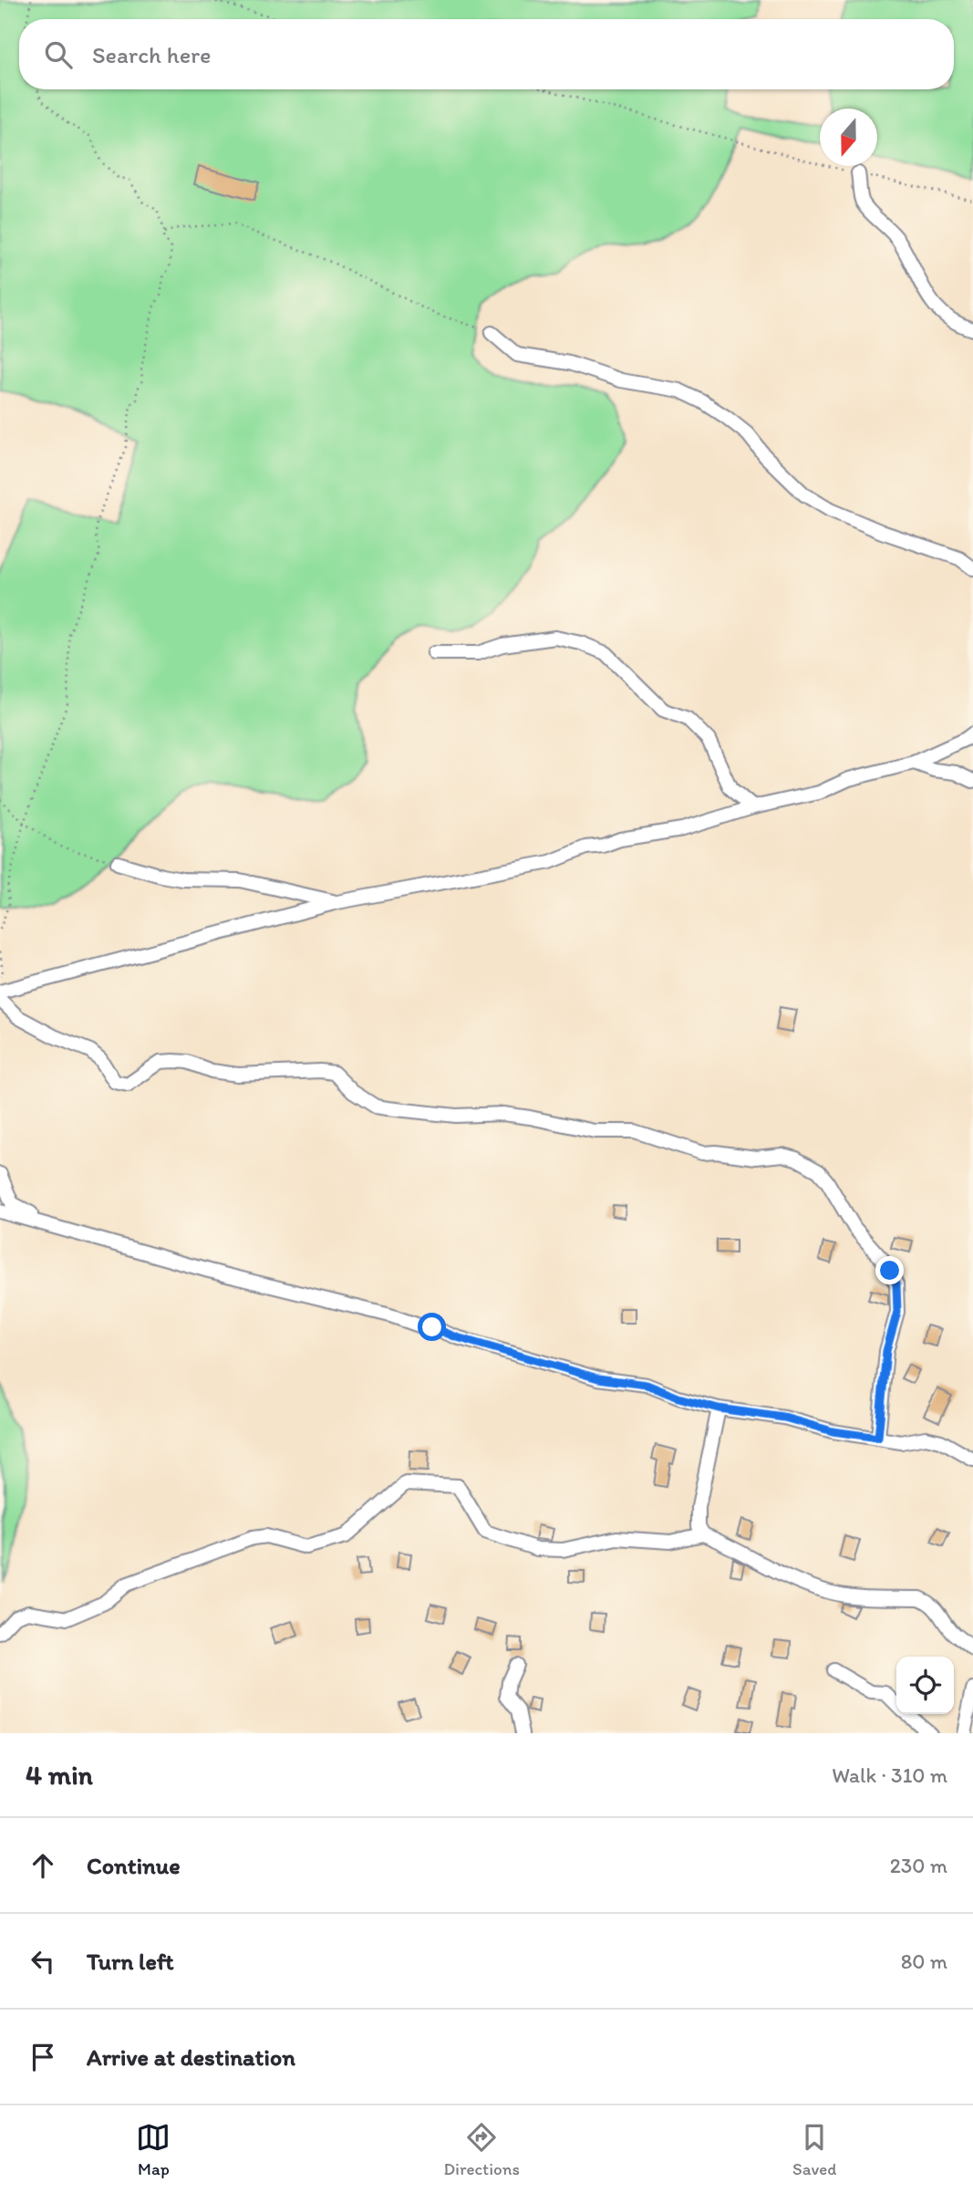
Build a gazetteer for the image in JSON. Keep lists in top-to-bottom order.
{
  "north": "bottom",
  "page": {
    "search": "Search here",
    "heading": ["4 min", "Walk · 310 m"],
    "list": [
      ["Continue", "230 m"],
      ["Turn left", "80 m"],
      "Arrive at destination"
    ],
    "nav": ["Map", "Directions", "Saved"]
  }
}
